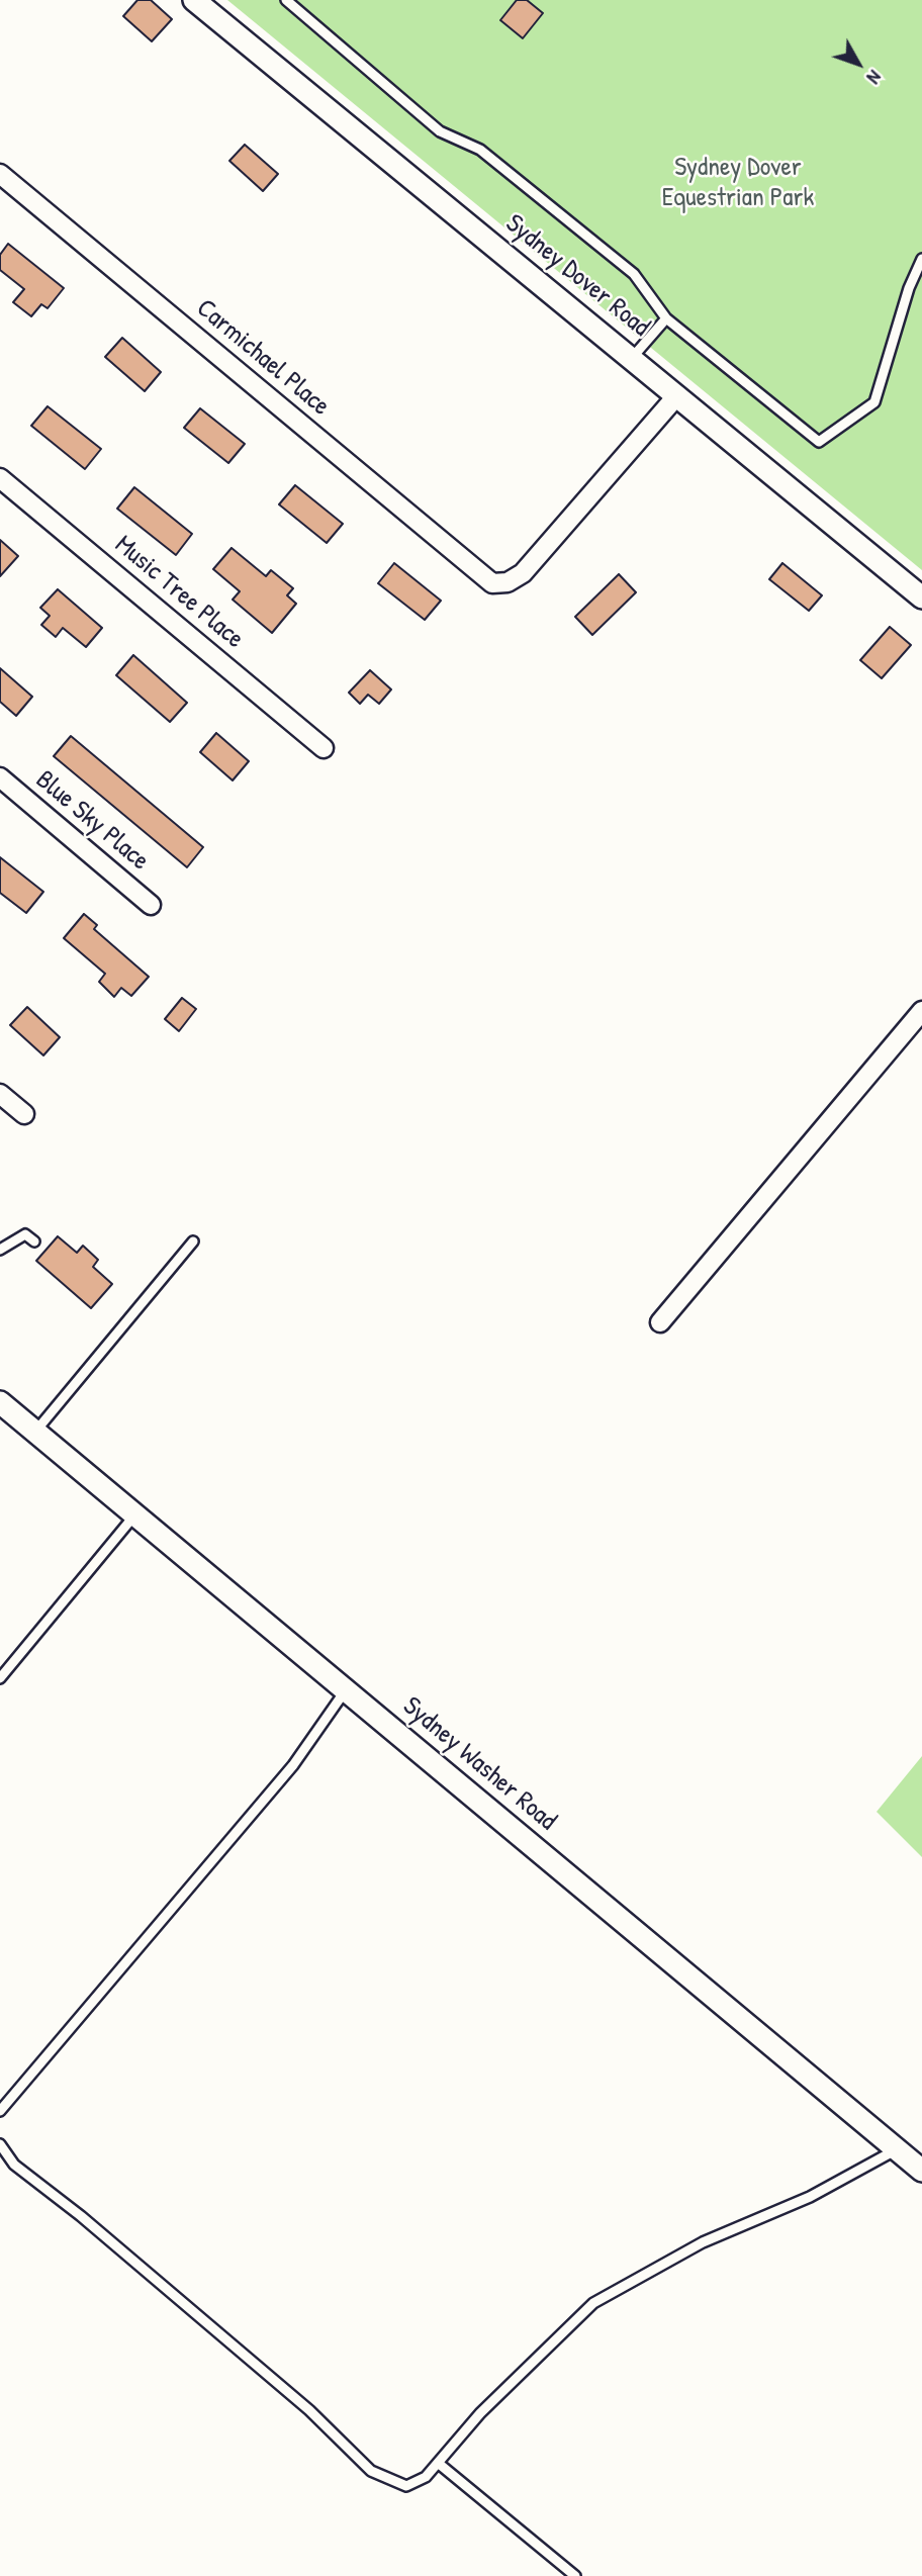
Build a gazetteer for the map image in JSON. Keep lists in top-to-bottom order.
{
  "streets": {
    "street": [
      "Sydney Dover Road",
      "Carmichael Place",
      "Music Tree Place",
      "Blue Sky Place",
      "Sydney Washer Road"
    ]
  },
  "crossings": [
    ["Sydney Dover Road", "Carmichael Place"]
  ],
  "parks": ["Sydney Dover Equestrian Park"],
  "north": "bottom right"
}
